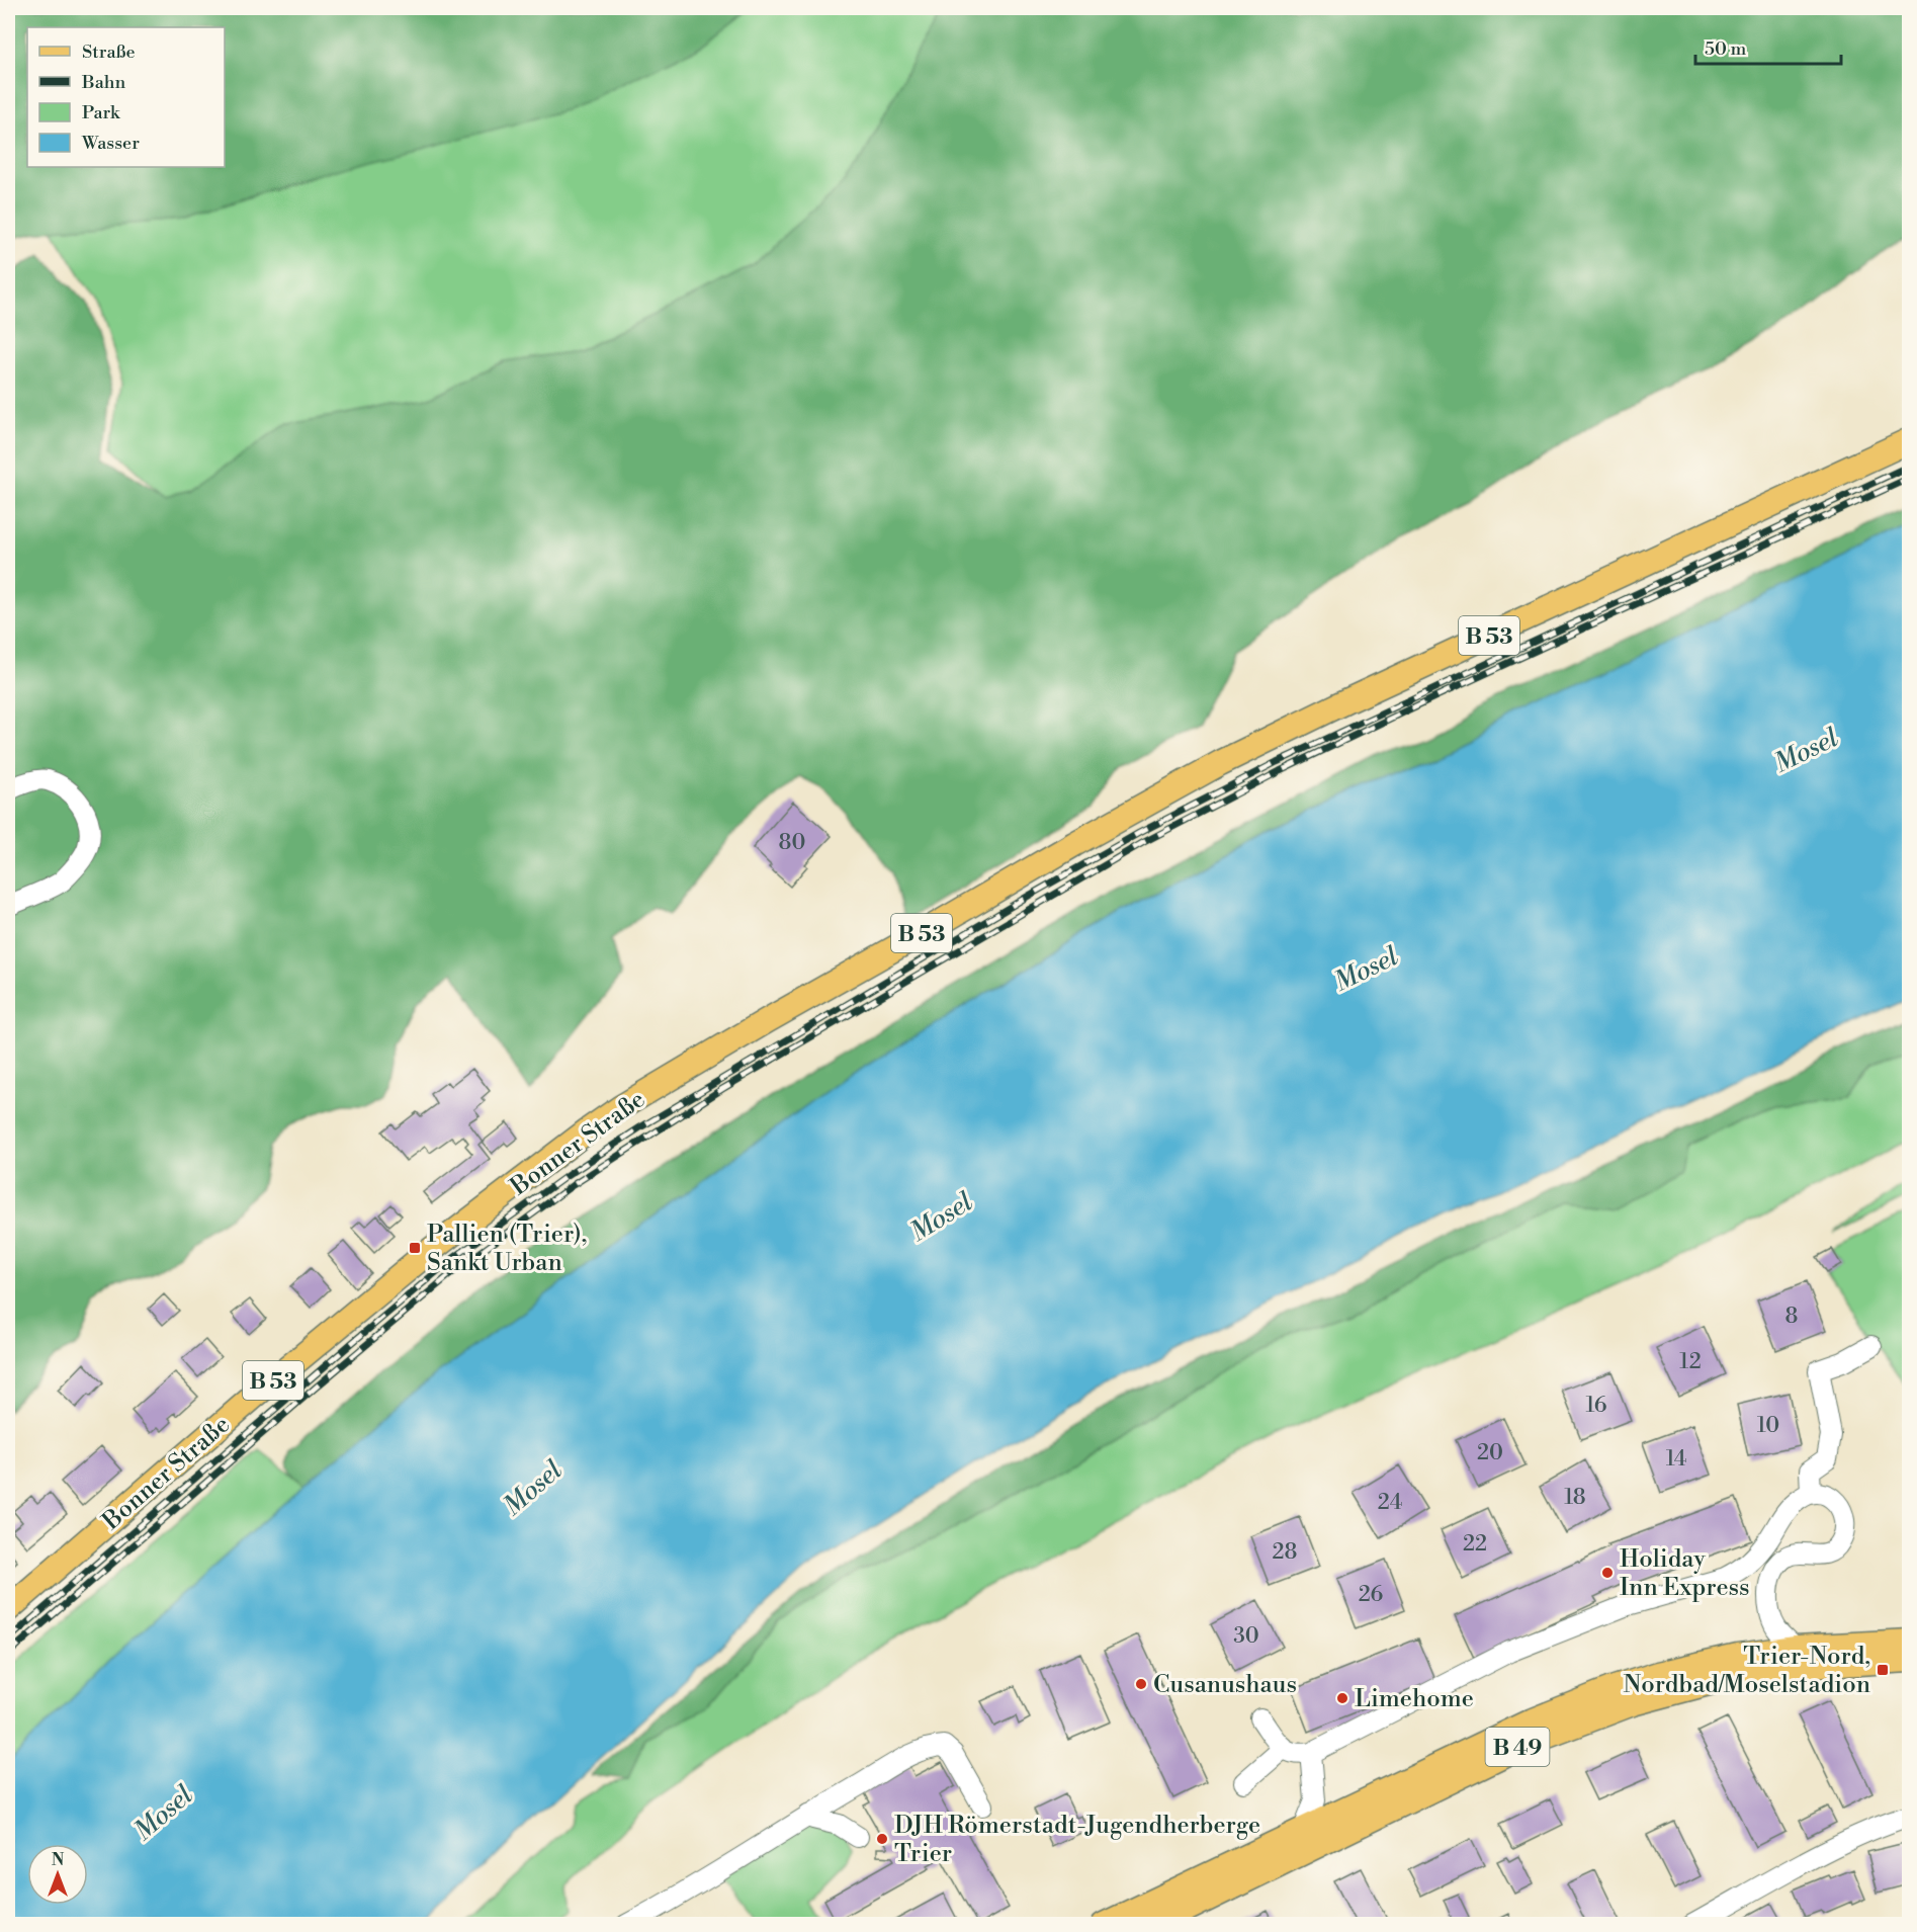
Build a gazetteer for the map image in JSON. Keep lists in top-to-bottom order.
{
  "streets": {
    "main road": ["B 53", "Bonner Straße", "B 49"]
  },
  "water": ["Mosel"],
  "places": {
    "transit": ["Pallien (Trier), Sankt Urban", "Trier-Nord, Nordbad/Moselstadion"],
    "other": [
      "Holiday Inn Express",
      "Cusanushaus",
      "Limehome",
      "DJH Römerstadt-Jugendherberge Trier"
    ]
  },
  "house_numbers": [
    "80",
    "8",
    "12",
    "16",
    "10",
    "20",
    "14",
    "18",
    "24",
    "22",
    "28",
    "26",
    "30"
  ],
  "legend": [
    "Straße",
    "Bahn",
    "Park",
    "Wasser"
  ],
  "scale_bar": "50 m",
  "north": "top"
}
